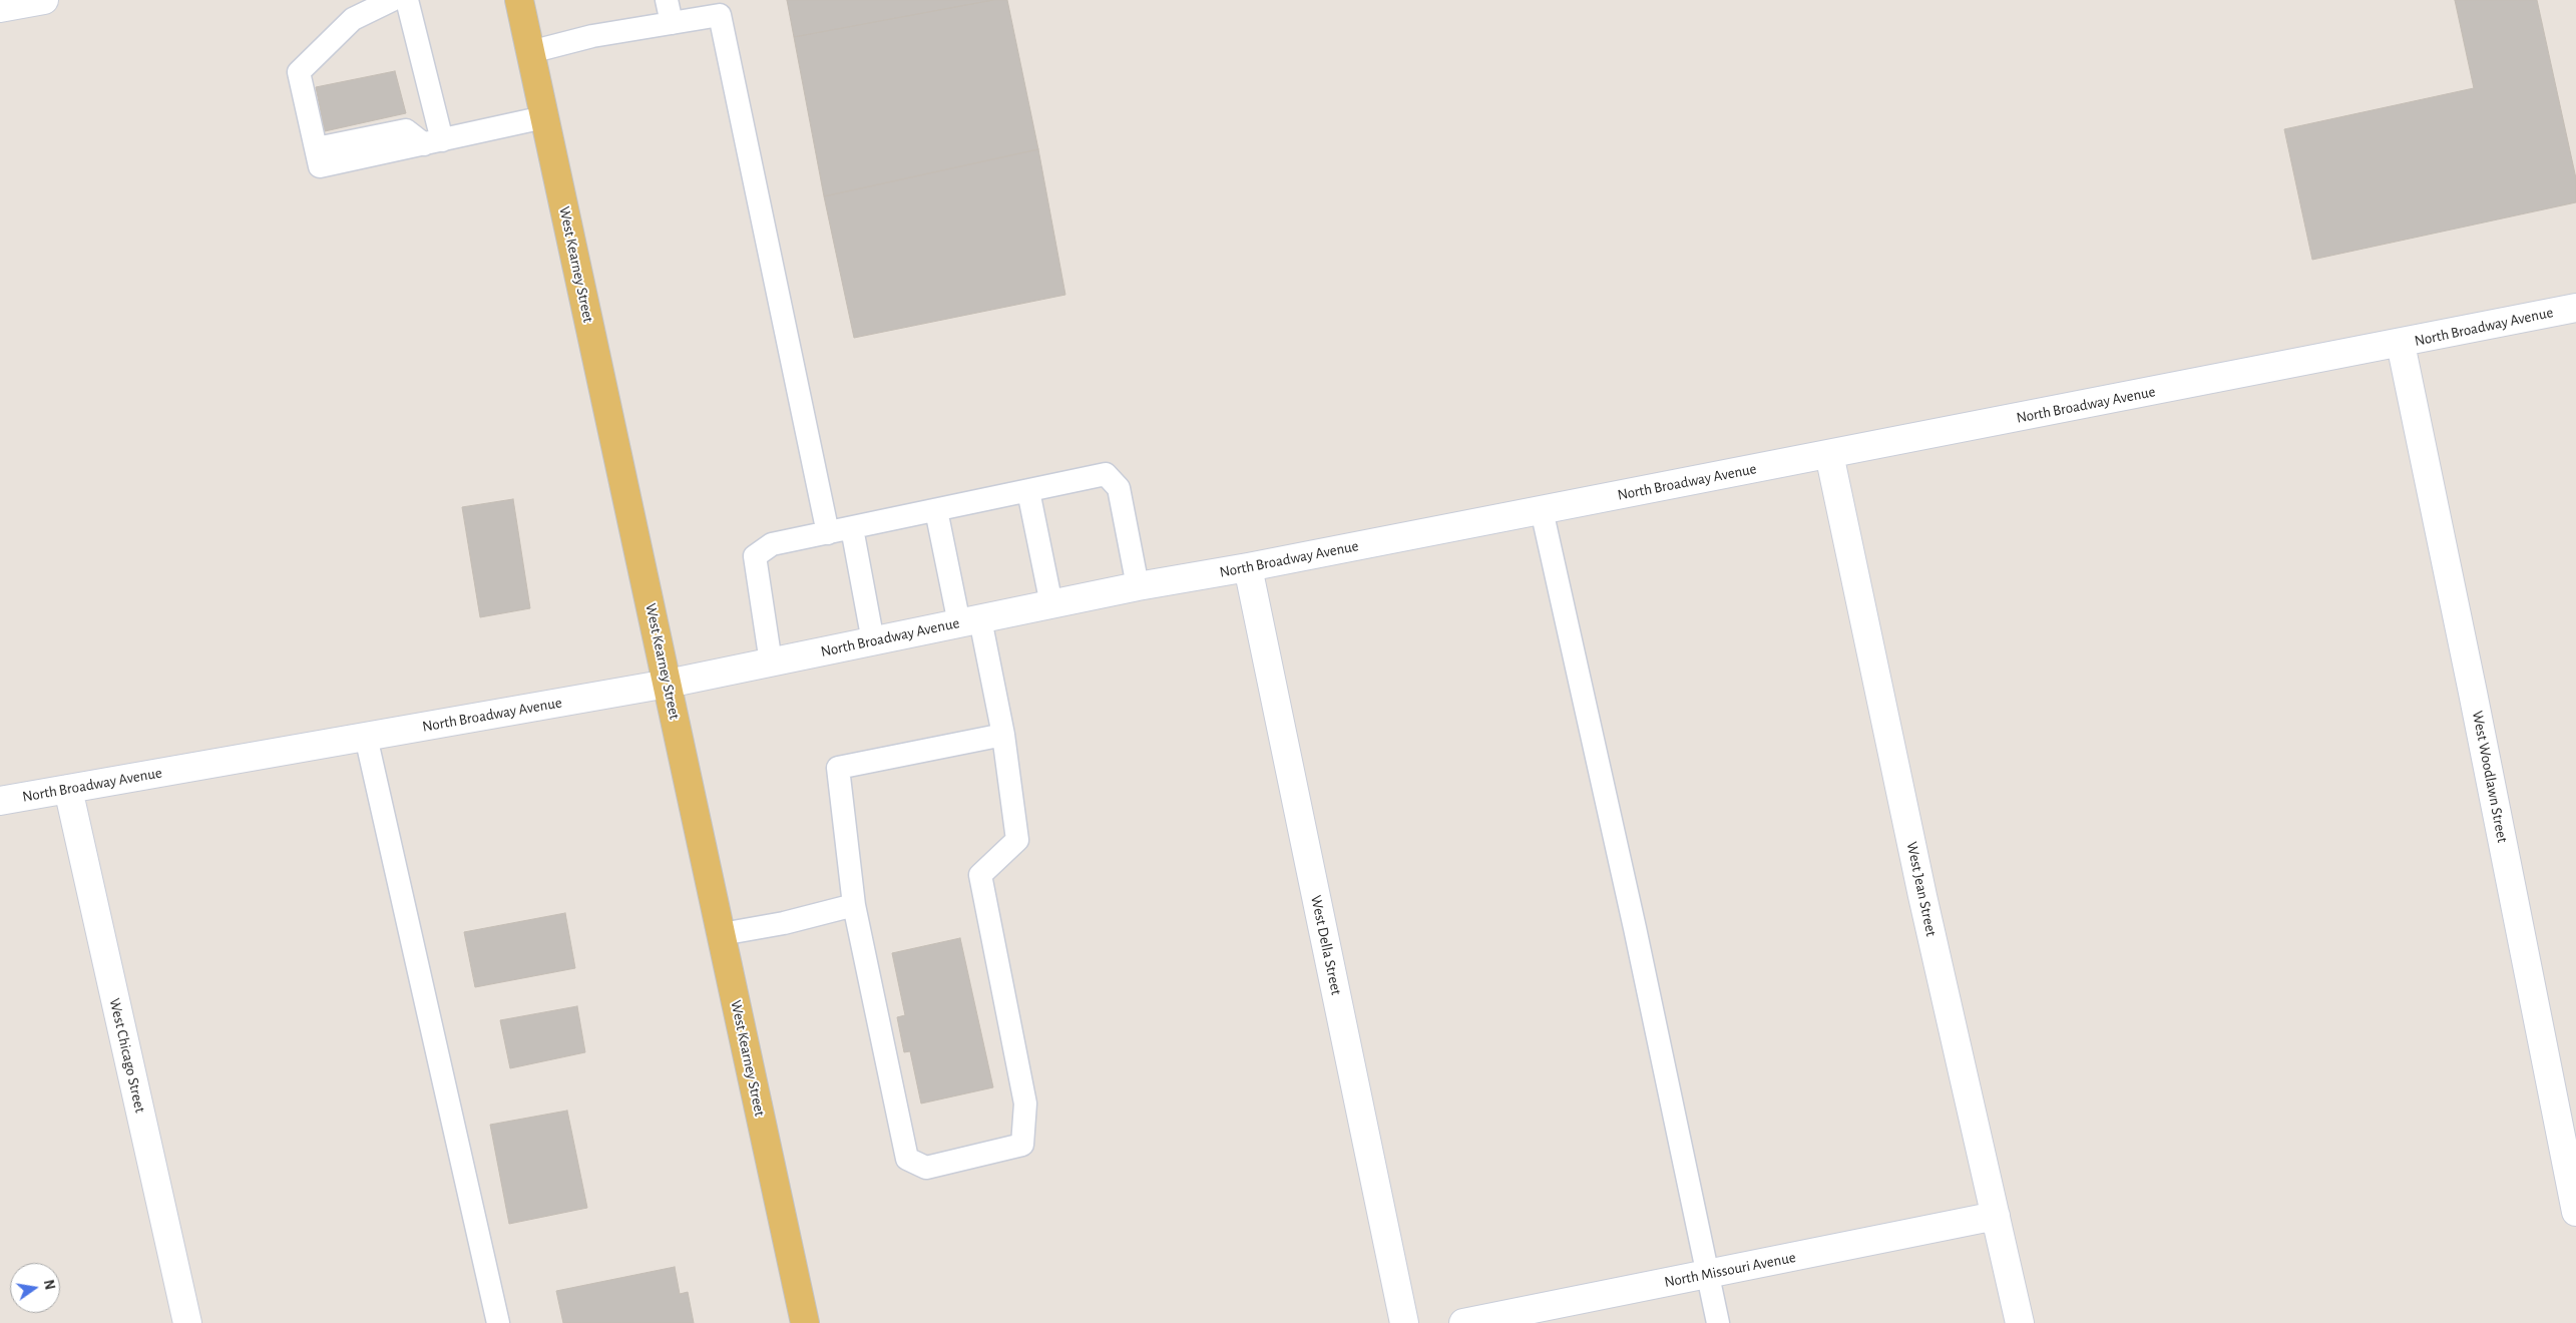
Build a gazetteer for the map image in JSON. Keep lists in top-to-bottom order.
{
  "streets": {
    "main road": ["West Kearney Street"],
    "street": [
      "North Broadway Avenue",
      "West Woodlawn Street",
      "West Jean Street",
      "West Della Street",
      "West Chicago Street",
      "North Missouri Avenue"
    ]
  },
  "crossings": [
    ["West Kearney Street", "North Broadway Avenue"],
    ["North Broadway Avenue", "West Woodlawn Street"],
    ["North Broadway Avenue", "West Jean Street"],
    ["North Broadway Avenue", "West Della Street"],
    ["North Broadway Avenue", "West Chicago Street"],
    ["West Jean Street", "North Missouri Avenue"]
  ],
  "north": "right"
}
